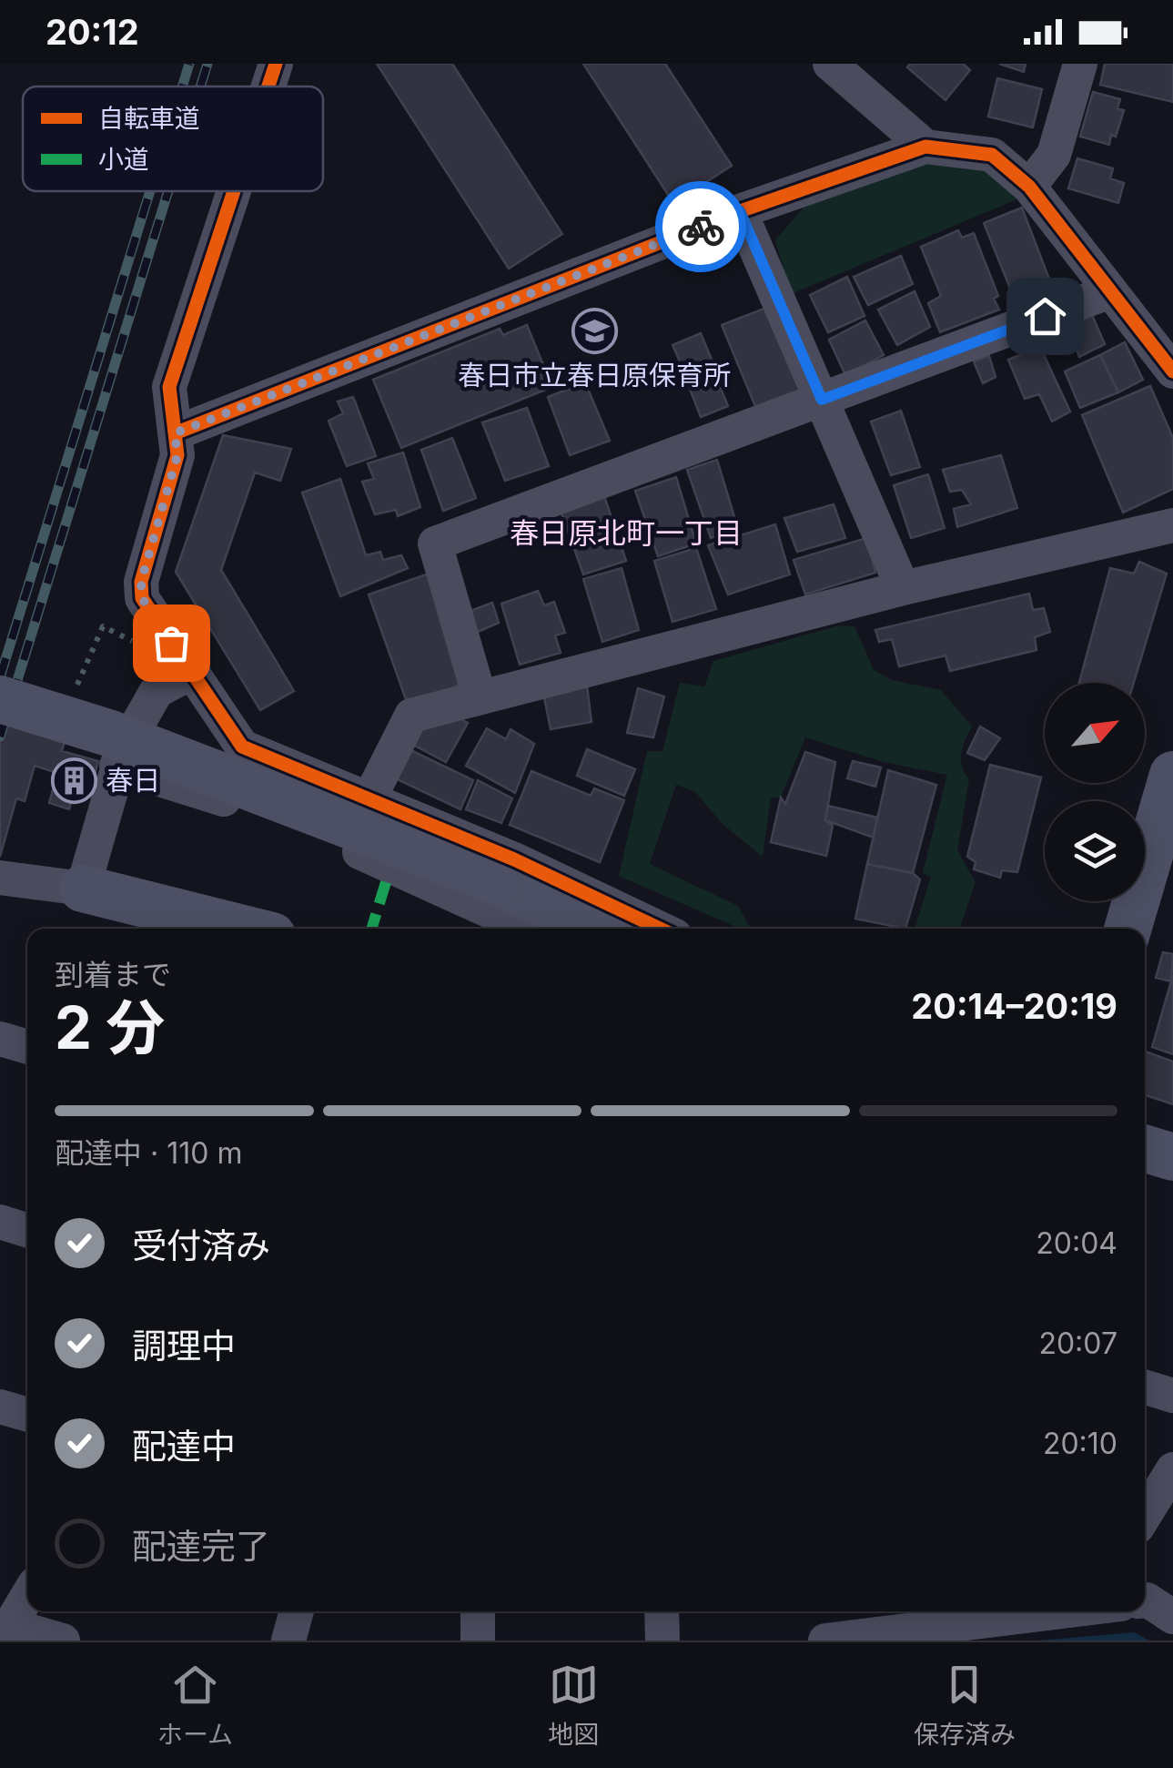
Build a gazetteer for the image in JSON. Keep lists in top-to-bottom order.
{
  "districts": ["春日原北町一丁目"],
  "places": {
    "school or university": ["春日市立春日原保育所"],
    "building": ["春日"]
  },
  "legend": ["自転車道", "小道"],
  "north": "top right",
  "page": {
    "status": "20:12",
    "heading": ["2 分", "到着まで", "20:14–20:19"],
    "bar": "配達中 · 110 m",
    "list": [
      ["受付済み", "20:04"],
      ["調理中", "20:07"],
      ["配達中", "20:10"],
      "配達完了"
    ],
    "tabs": ["ホーム", "地図", "保存済み"]
  }
}
